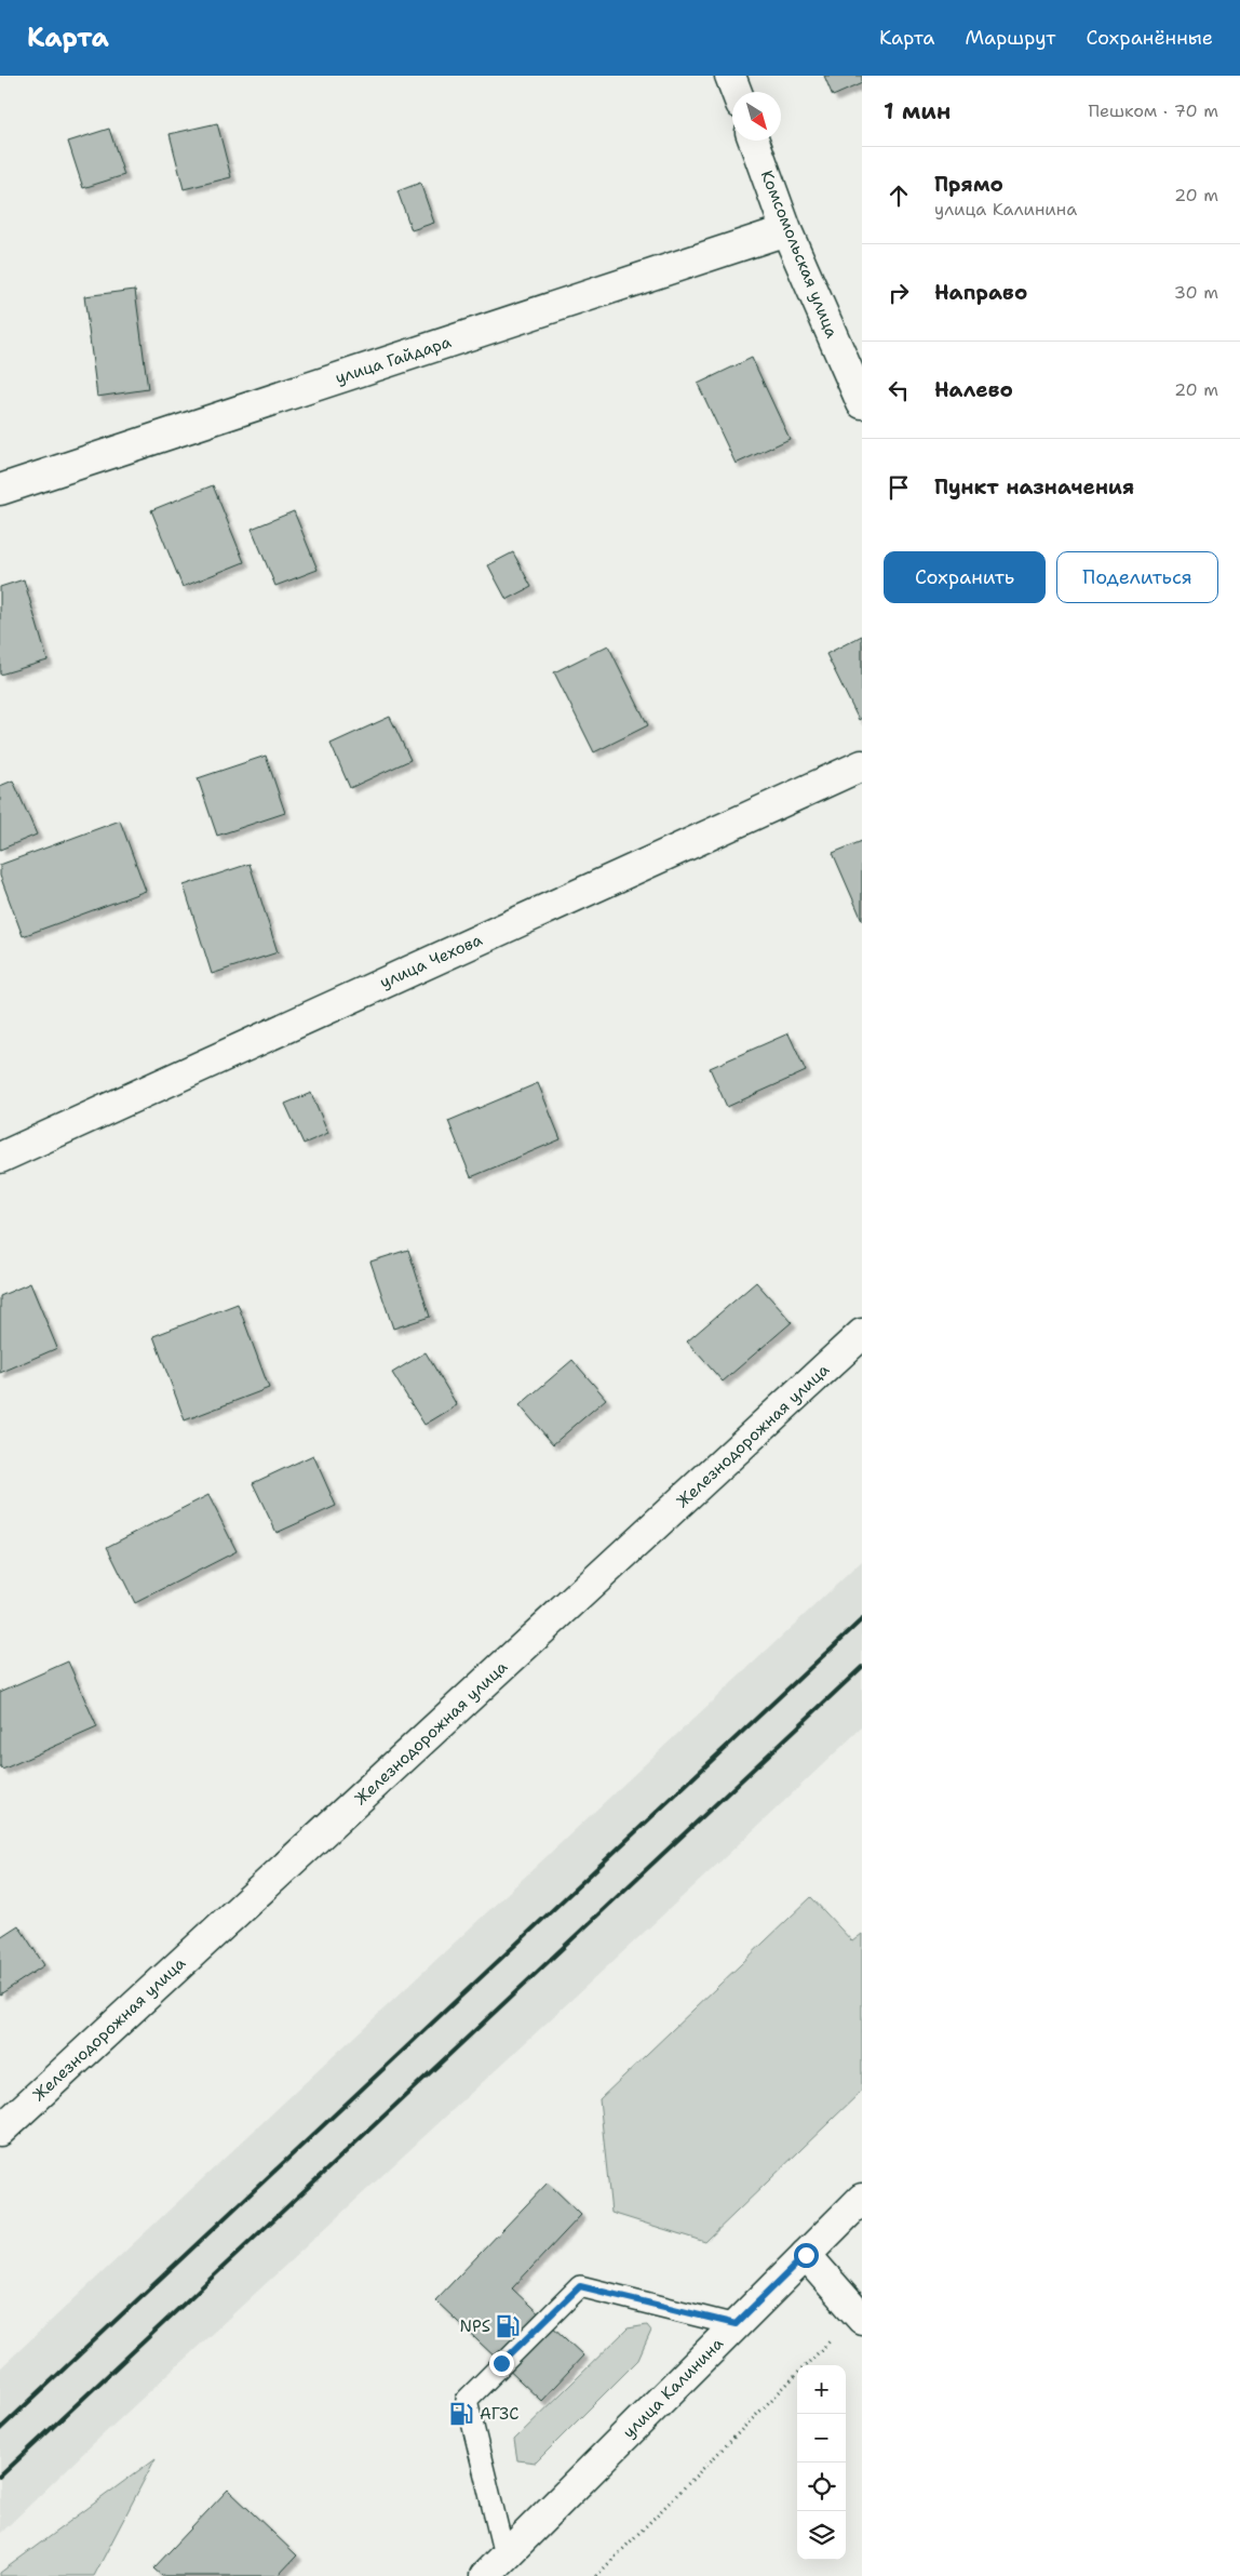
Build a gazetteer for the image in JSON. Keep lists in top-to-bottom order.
{
  "streets": {
    "street": [
      "Комсомольская улица",
      "улица Гайдара",
      "улица Чехова",
      "Железнодорожная улица",
      "улица Калинина"
    ]
  },
  "crossings": [
    ["Комсомольская улица", "улица Гайдара"]
  ],
  "places": {
    "fuel station": ["NPS", "АГЗС"]
  },
  "north": "bottom right",
  "page": {
    "header": "Карта",
    "nav": ["Карта", "Маршрут", "Сохранённые"],
    "heading": ["1 мин", "Пешком · 70 m"],
    "list": [
      ["Прямо", "улица Калинина", "20 m"],
      ["Направо", "30 m"],
      ["Налево", "20 m"],
      "Пункт назначения"
    ],
    "buttons": ["Сохранить", "Поделиться"],
    "map_buttons": ["+", "−"]
  }
}
